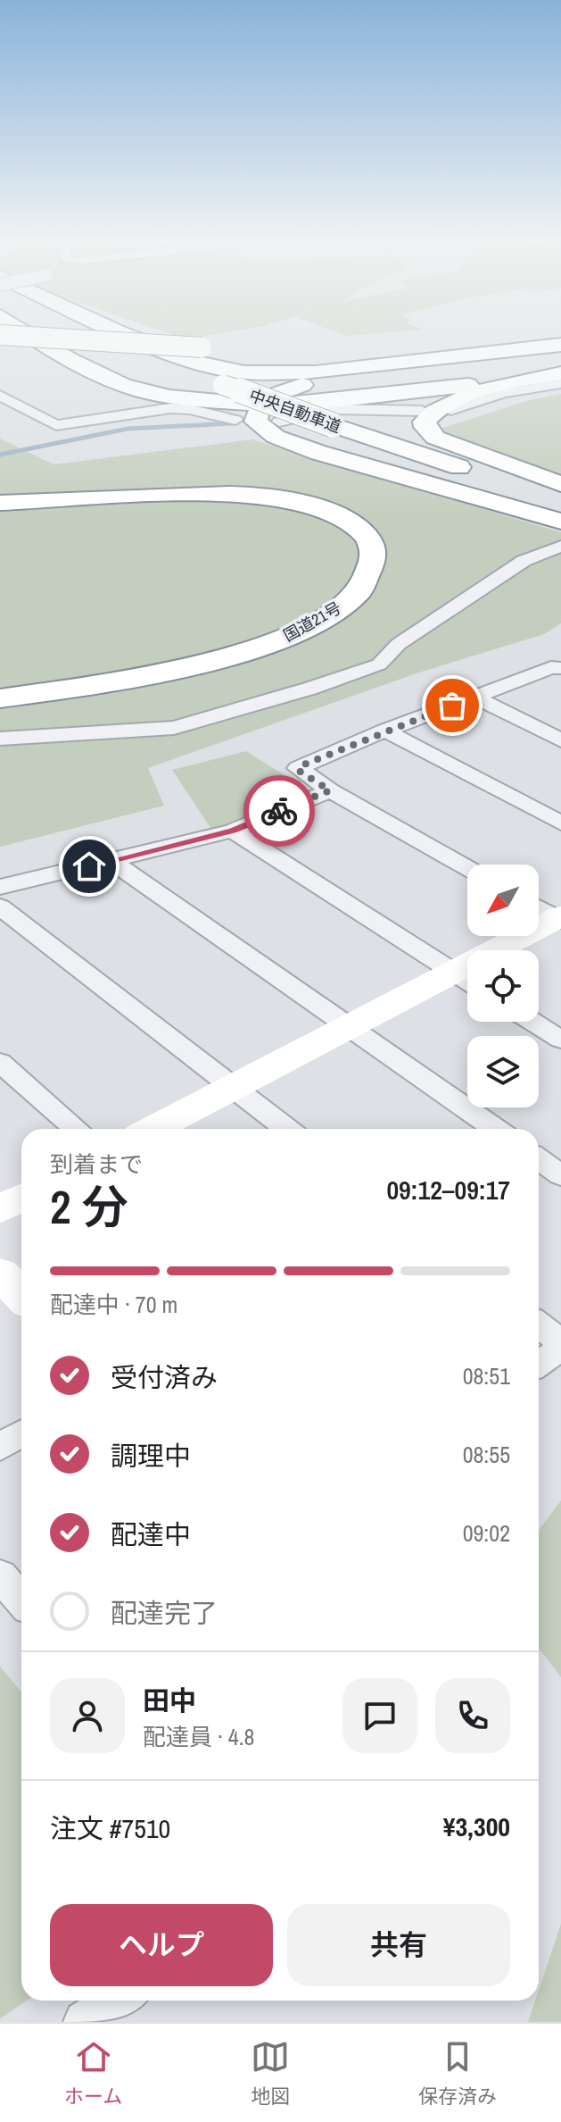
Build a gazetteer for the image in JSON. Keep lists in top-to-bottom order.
{
  "streets": {
    "highway": ["中央自動車道", "国道21号"]
  },
  "north": "bottom left",
  "page": {
    "heading": ["2 分", "到着まで", "09:12–09:17"],
    "panel": [
      "田中",
      "配達員 · 4.8",
      "注文 #7510",
      "¥3,300"
    ],
    "bar": "配達中 · 70 m",
    "list": [
      ["受付済み", "08:51"],
      ["調理中", "08:55"],
      ["配達中", "09:02"],
      "配達完了"
    ],
    "buttons": ["ヘルプ", "共有"],
    "tabs": ["ホーム", "地図", "保存済み"]
  }
}
